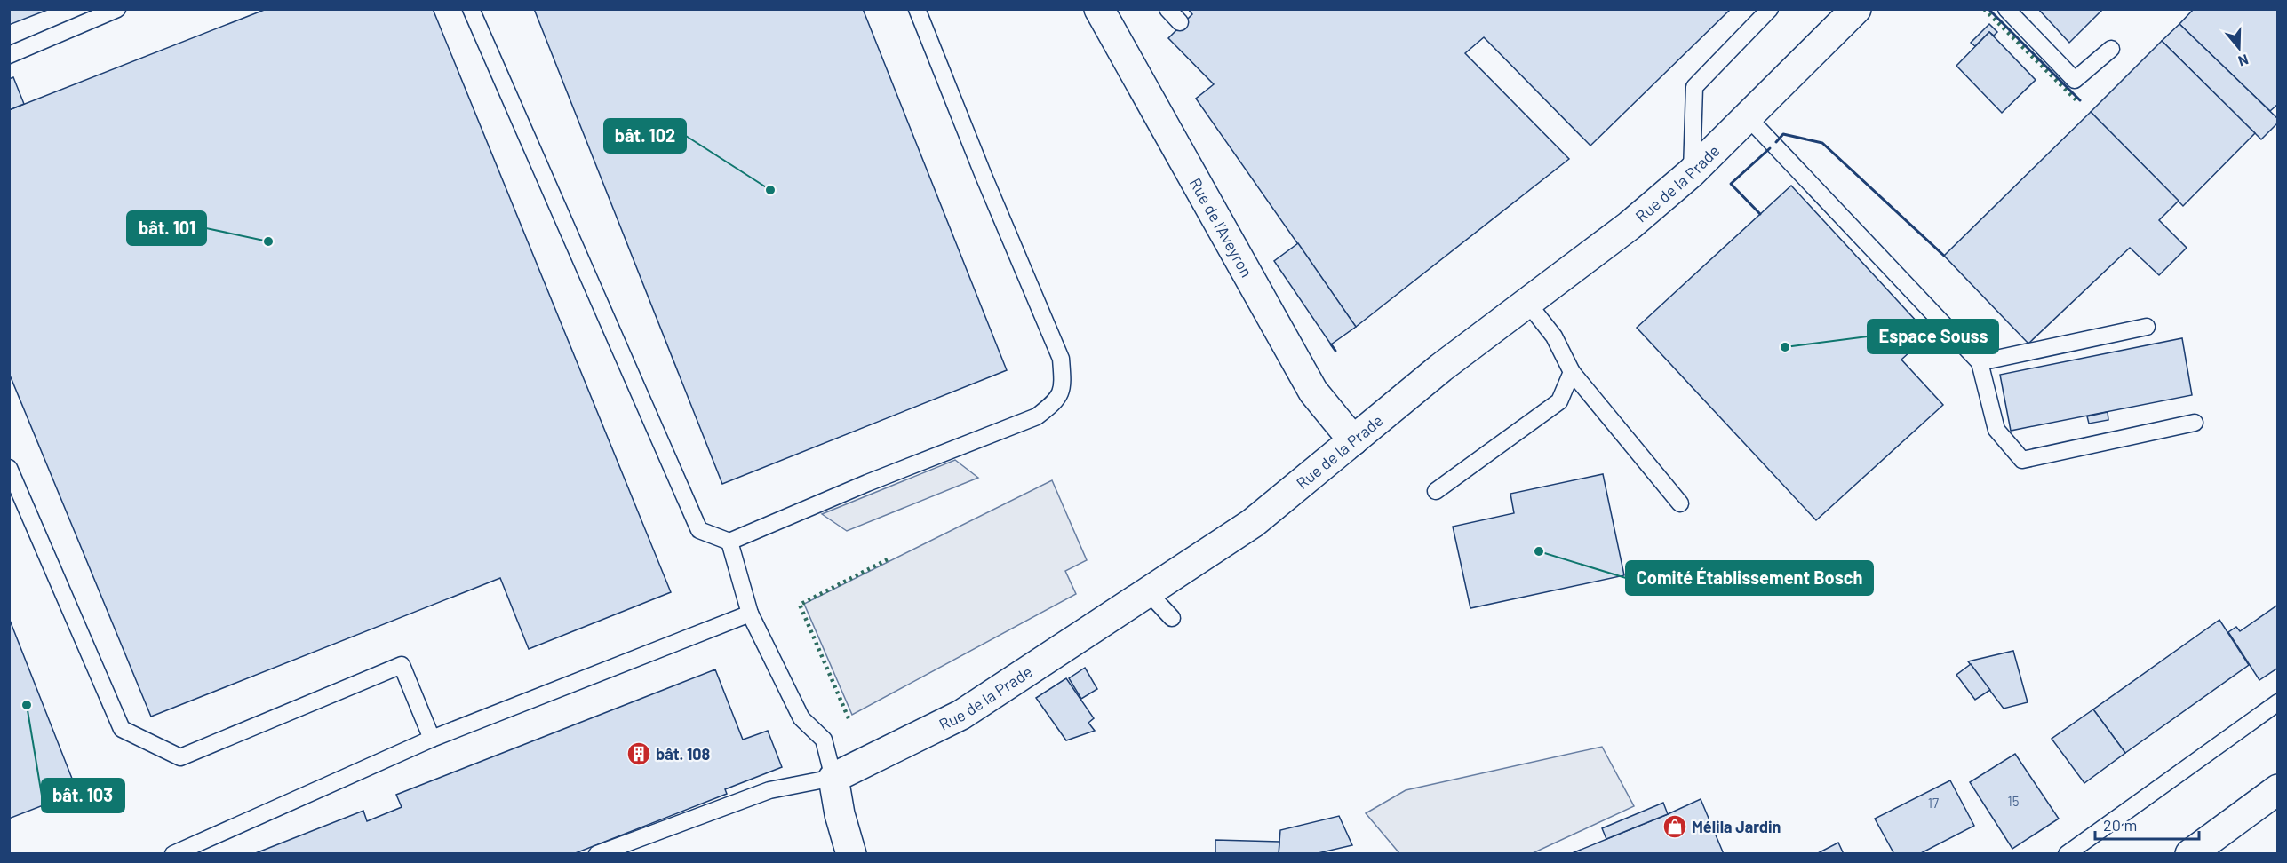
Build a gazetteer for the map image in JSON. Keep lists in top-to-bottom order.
{
  "streets": {
    "street": ["Rue de la Prade", "Rue de l'Aveyron"]
  },
  "crossings": [
    ["Rue de la Prade", "Rue de l'Aveyron"]
  ],
  "places": {
    "other": [
      "bât. 102",
      "bât. 101",
      "Espace Souss",
      "Comité Établissement Bosch",
      "bât. 103"
    ],
    "building": ["bât. 108"],
    "shop": ["Mélila Jardin"]
  },
  "house_numbers": ["15", "17"],
  "scale_bar": "20 m",
  "north": "bottom"
}
